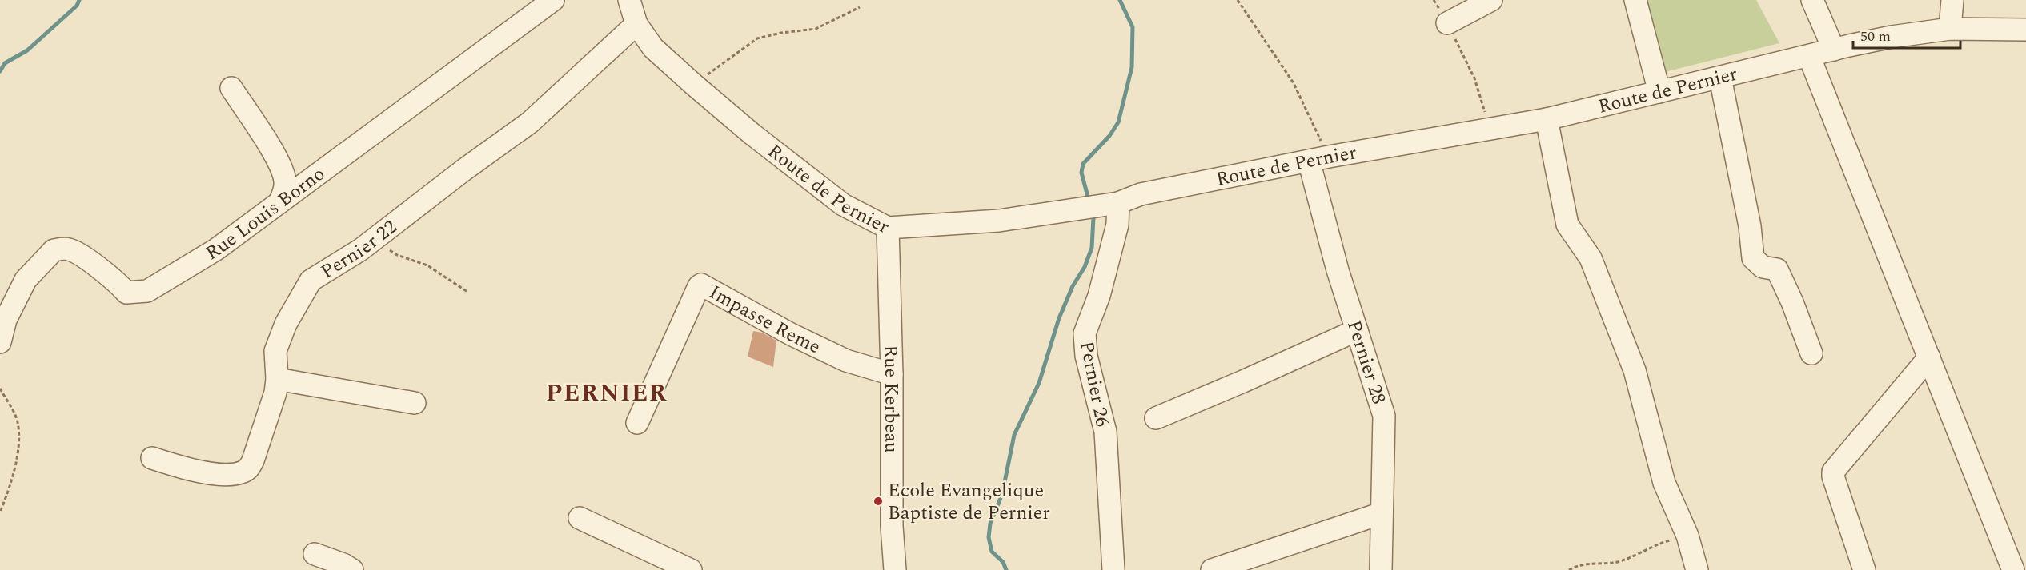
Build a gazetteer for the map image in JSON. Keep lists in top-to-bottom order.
{
  "streets": {
    "street": [
      "Route de Pernier",
      "Rue Louis Borno",
      "Pernier 22",
      "Impasse Reme",
      "Pernier 28",
      "Pernier 26",
      "Rue Kerbeau"
    ]
  },
  "crossings": [
    ["Route de Pernier", "Pernier 22"],
    ["Route de Pernier", "Pernier 28"],
    ["Route de Pernier", "Pernier 26"],
    ["Route de Pernier", "Rue Kerbeau"],
    ["Impasse Reme", "Rue Kerbeau"]
  ],
  "districts": ["PERNIER"],
  "places": ["Ecole Evangelique Baptiste de Pernier"],
  "scale_bar": "50 m"
}
